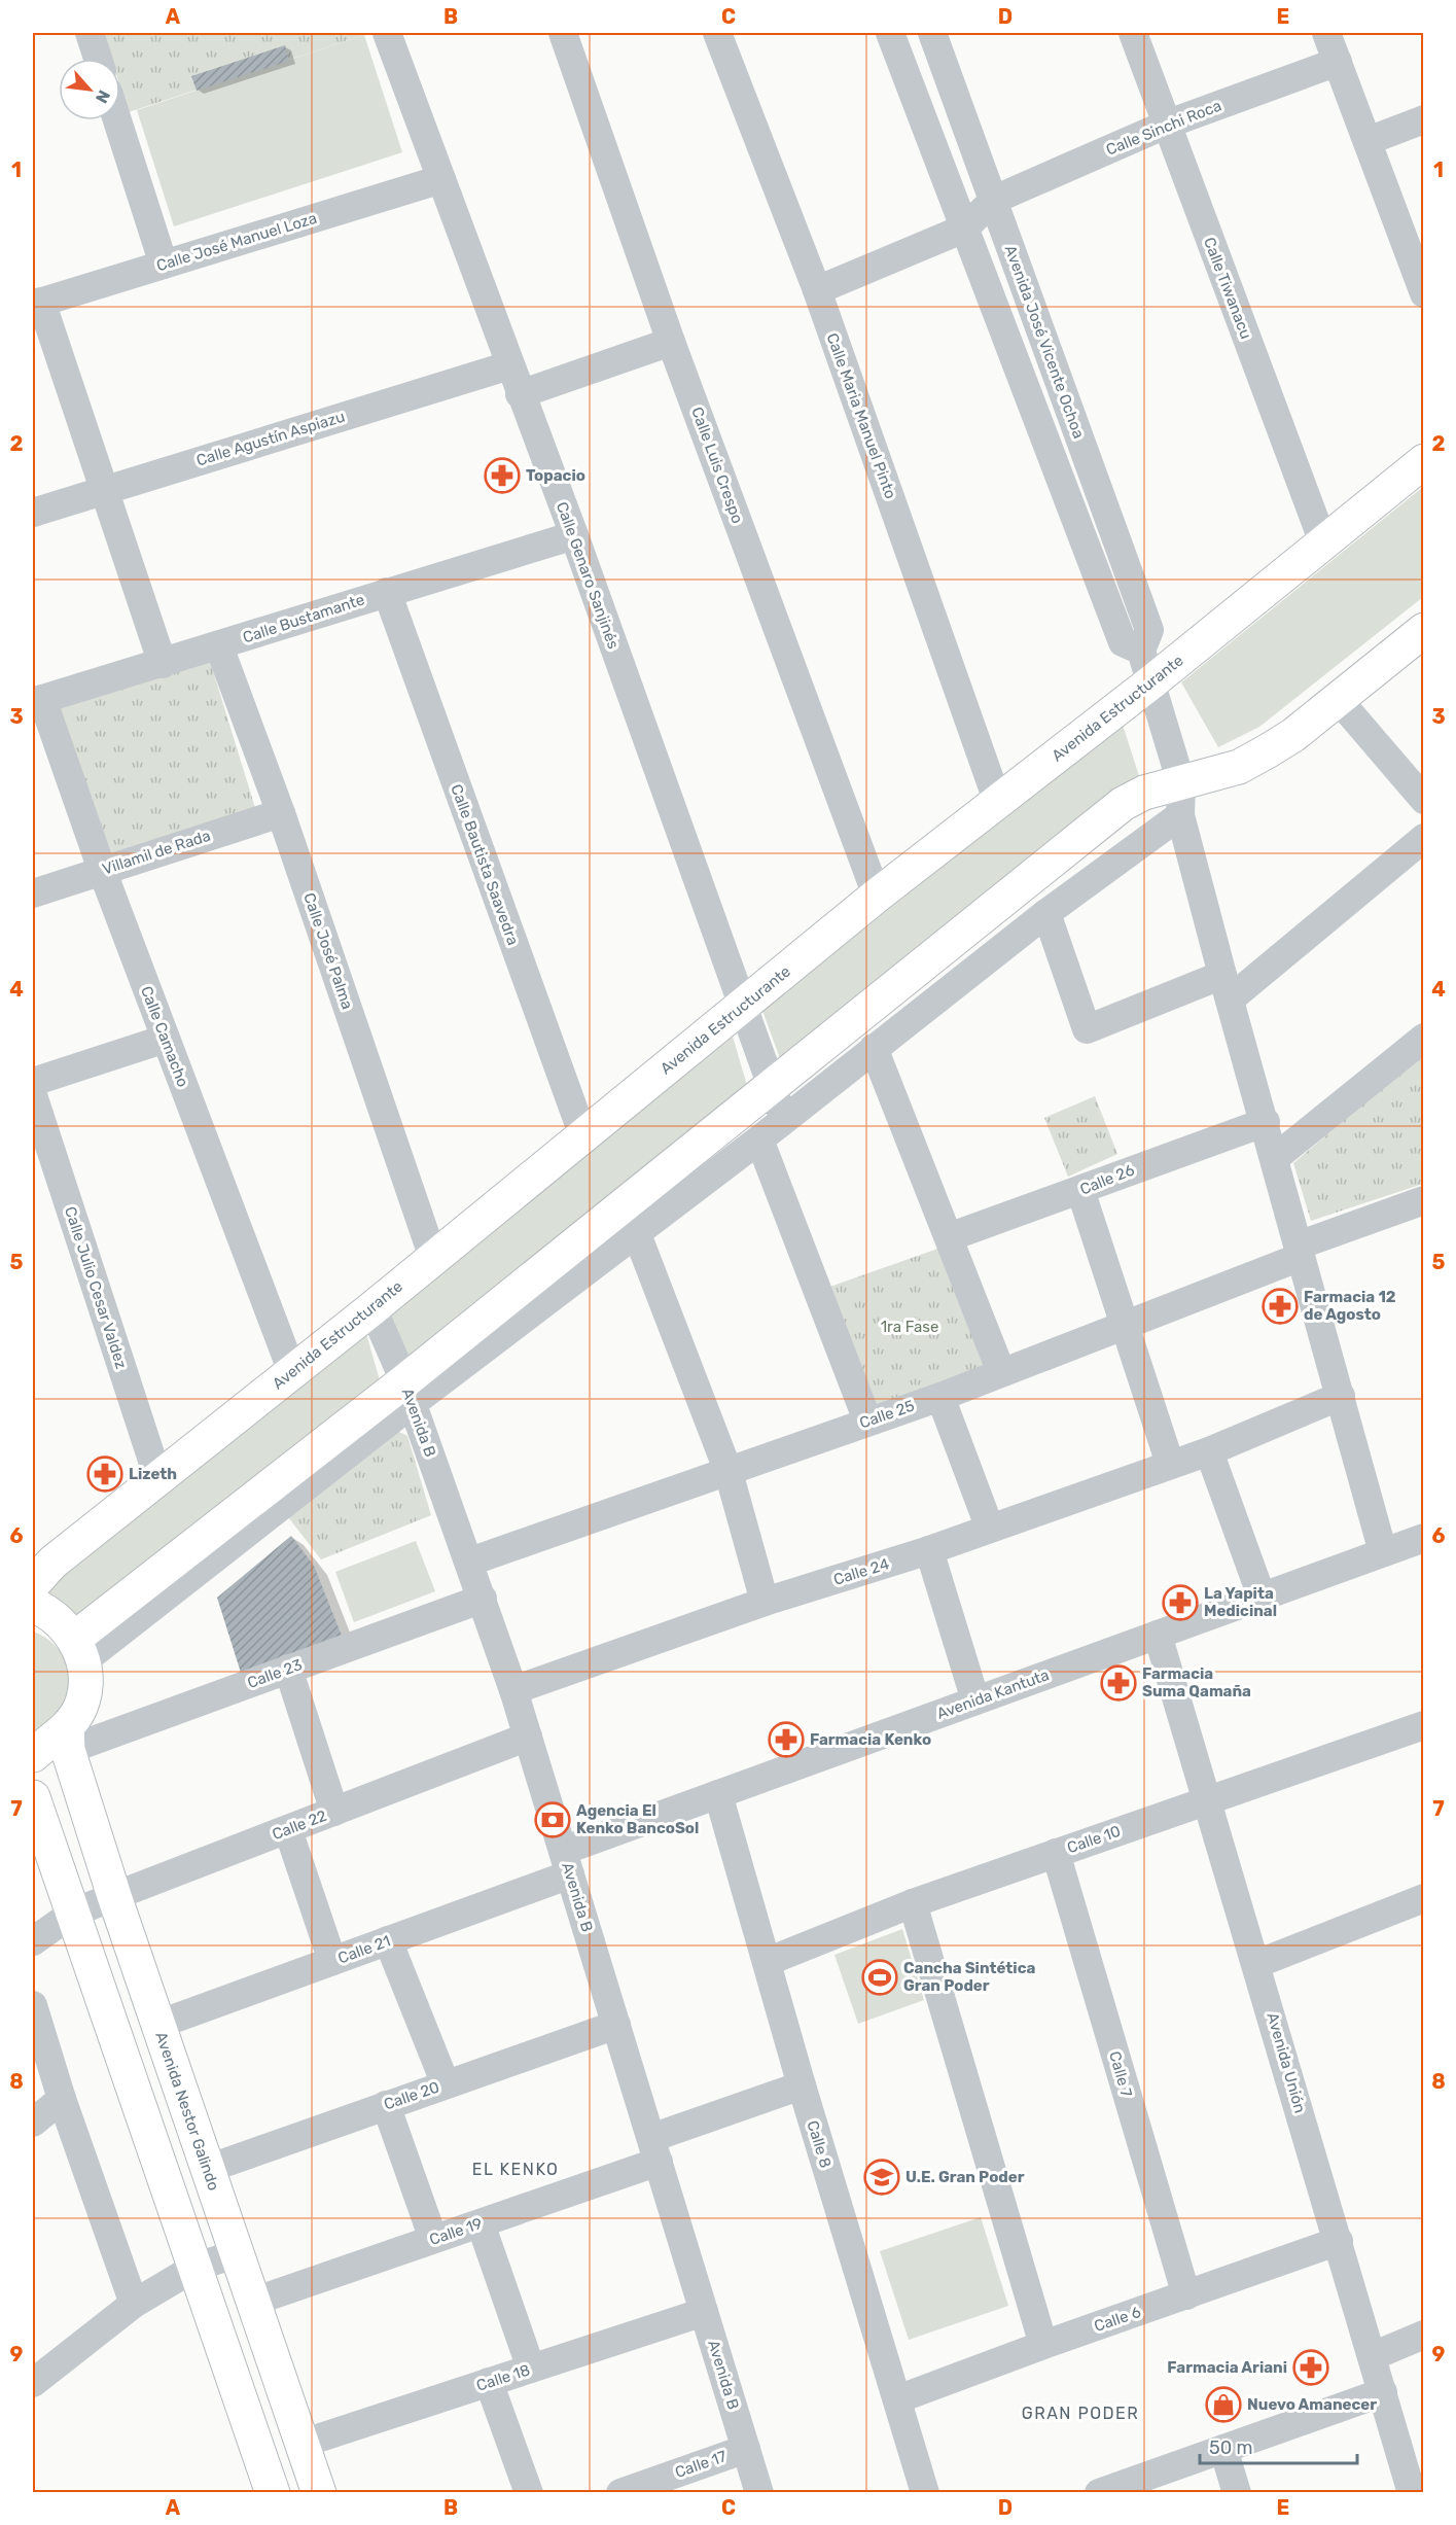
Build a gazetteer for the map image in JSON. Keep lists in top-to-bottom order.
{
  "streets": {
    "main road": ["Avenida Estructurante", "Avenida Nestor Galindo"],
    "street": [
      "Calle Sinchi Roca",
      "Calle José Manuel Loza",
      "Calle Tiwanacu",
      "Avenida José Vicente Ochoa",
      "Calle Maria Manuel Pinto",
      "Calle Agustín Aspiazu",
      "Calle Luis Crespo",
      "Calle Genaro Sanjinés",
      "Calle Bustamante",
      "Villamil de Rada",
      "Calle Bautista Saavedra",
      "Calle José Palma",
      "Calle Camacho",
      "Calle 26",
      "Calle Julio Cesar Valdez",
      "Calle 25",
      "Avenida B",
      "Calle 24",
      "Calle 23",
      "Avenida Kantuta",
      "Calle 22",
      "Calle 10",
      "Calle 21",
      "Avenida Unión",
      "Calle 7",
      "Calle 20",
      "Calle 8",
      "Calle 19",
      "Calle 6",
      "Calle 18",
      "Calle 17"
    ]
  },
  "crossings": [
    ["Calle Sinchi Roca", "Calle Tiwanacu"],
    ["Calle Sinchi Roca", "Avenida José Vicente Ochoa"],
    ["Calle José Manuel Loza", "Calle Genaro Sanjinés"],
    ["Calle Tiwanacu", "Avenida Estructurante"],
    ["Avenida José Vicente Ochoa", "Avenida Estructurante"],
    ["Calle Maria Manuel Pinto", "Avenida Estructurante"],
    ["Calle Agustín Aspiazu", "Calle Genaro Sanjinés"],
    ["Calle Luis Crespo", "Avenida Estructurante"],
    ["Calle Genaro Sanjinés", "Calle Bustamante"],
    ["Calle Genaro Sanjinés", "Avenida Estructurante"],
    ["Calle Bustamante", "Calle Bautista Saavedra"],
    ["Calle Bustamante", "Calle José Palma"],
    ["Calle Bustamante", "Calle Camacho"],
    ["Avenida Estructurante", "Calle Bautista Saavedra"],
    ["Avenida Estructurante", "Calle José Palma"],
    ["Avenida Estructurante", "Calle Camacho"],
    ["Avenida Estructurante", "Calle Julio Cesar Valdez"],
    ["Avenida Estructurante", "Avenida B"],
    ["Villamil de Rada", "Calle José Palma"],
    ["Villamil de Rada", "Calle Camacho"],
    ["Calle 25", "Avenida B"],
    ["Avenida B", "Calle 24"],
    ["Avenida B", "Calle 23"],
    ["Avenida B", "Avenida Kantuta"],
    ["Avenida B", "Calle 22"],
    ["Avenida B", "Calle 21"],
    ["Avenida B", "Calle 20"],
    ["Avenida B", "Calle 19"],
    ["Avenida B", "Calle 18"],
    ["Avenida B", "Calle 17"],
    ["Calle 23", "Avenida Nestor Galindo"],
    ["Avenida Kantuta", "Calle 21"],
    ["Avenida Kantuta", "Avenida Unión"],
    ["Avenida Kantuta", "Calle 8"],
    ["Calle 22", "Avenida Nestor Galindo"],
    ["Calle 10", "Avenida Unión"],
    ["Calle 10", "Calle 7"],
    ["Calle 10", "Calle 8"],
    ["Calle 21", "Avenida Nestor Galindo"],
    ["Avenida Unión", "Calle 6"],
    ["Calle 7", "Calle 6"],
    ["Calle 20", "Avenida Nestor Galindo"],
    ["Avenida Nestor Galindo", "Calle 19"],
    ["Avenida Nestor Galindo", "Calle 18"],
    ["Calle 8", "Calle 19"],
    ["Calle 8", "Calle 6"]
  ],
  "districts": ["EL KENKO", "GRAN PODER"],
  "parks": ["1ra Fase"],
  "places": {
    "pharmacy": [
      "Topacio",
      "Farmacia 12 de Agosto",
      "Lizeth",
      "La Yapita Medicinal",
      "Farmacia Suma Qamaña",
      "Farmacia Kenko",
      "Farmacia Ariani"
    ],
    "bank": ["Agencia El Kenko BancoSol"],
    "sports": ["Cancha Sintética Gran Poder"],
    "school or university": ["U.E. Gran Poder"],
    "shop": ["Nuevo Amanecer"]
  },
  "scale_bar": "50 m",
  "north": "bottom right",
  "grid": {
    "columns": [
      "A",
      "B",
      "C",
      "D",
      "E"
    ],
    "rows": [
      "1",
      "2",
      "3",
      "4",
      "5",
      "6",
      "7",
      "8",
      "9"
    ]
  }
}
